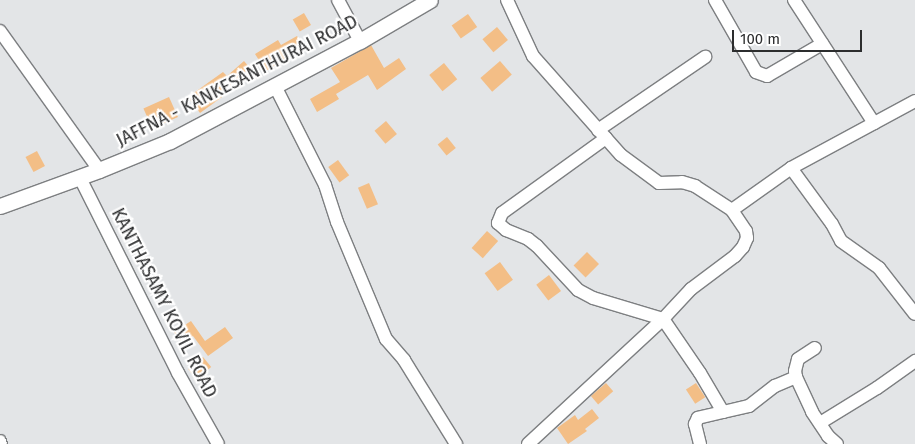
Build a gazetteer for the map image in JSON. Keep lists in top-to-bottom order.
{
  "streets": {
    "main road": ["JAFFNA - KANKESANTHURAI ROAD"],
    "street": ["KANTHASAMY KOVIL ROAD"]
  },
  "crossings": [
    ["JAFFNA - KANKESANTHURAI ROAD", "KANTHASAMY KOVIL ROAD"]
  ],
  "scale_bar": "100 m"
}
